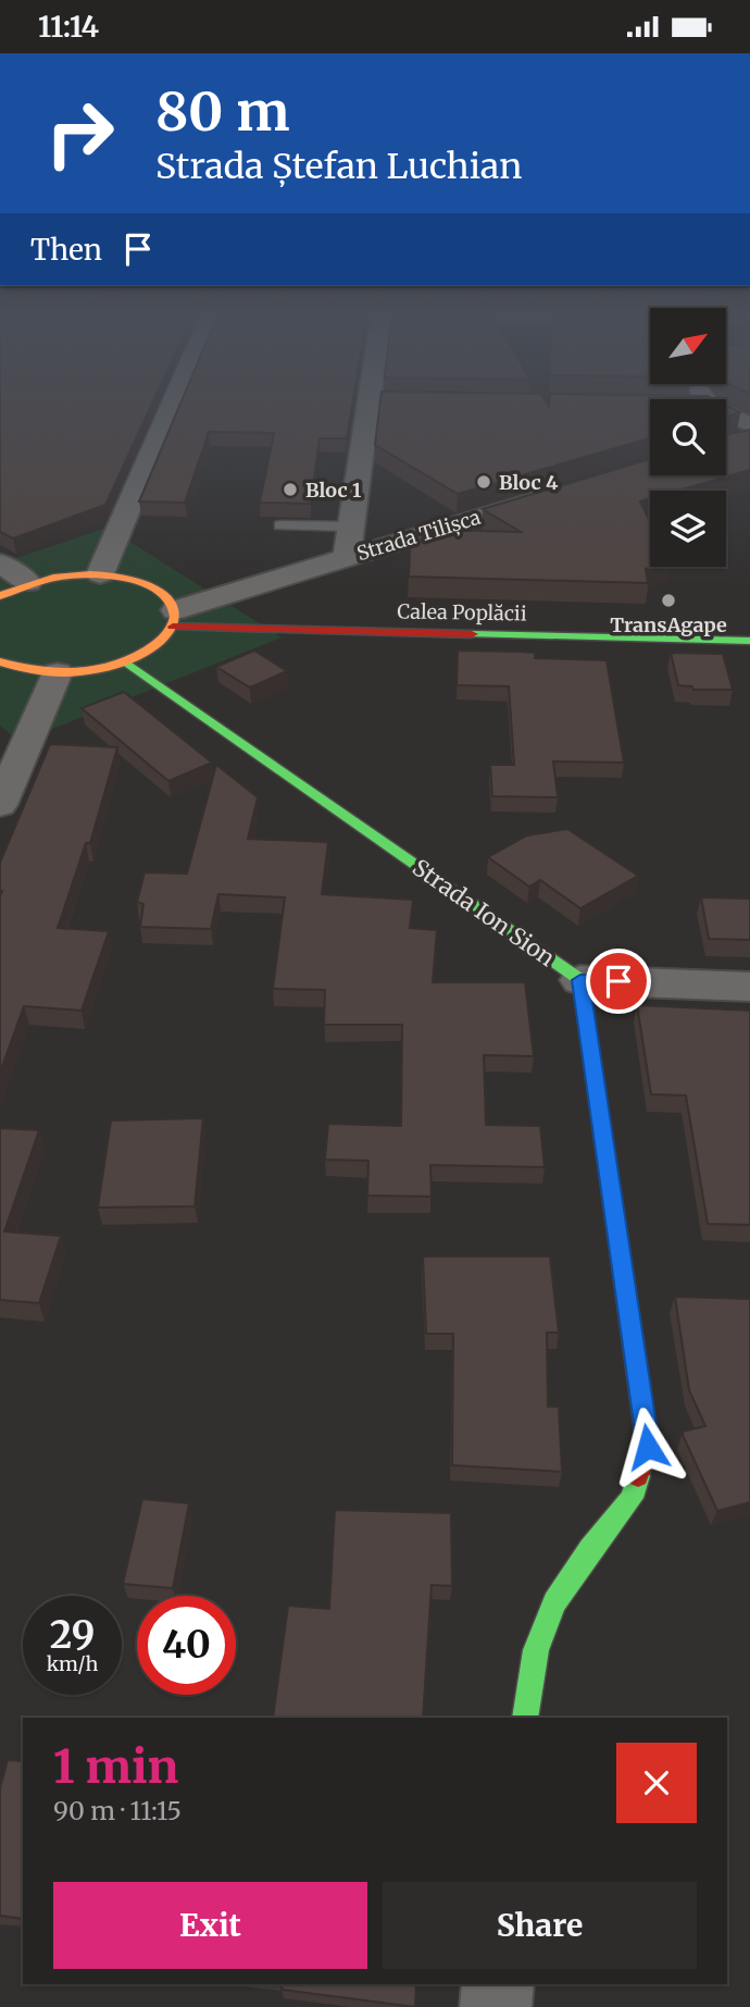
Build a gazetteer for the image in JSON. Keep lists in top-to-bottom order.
{
  "streets": {
    "street": ["Strada Tilișca", "Calea Poplăcii", "Strada Ion Sion"]
  },
  "crossings": [
    ["Strada Tilișca", "Calea Poplăcii"]
  ],
  "places": ["Bloc 4", "Bloc 1", "TransAgape"],
  "north": "top right",
  "page": {
    "status": "11:14",
    "turn": ["80 m", "Strada Ștefan Luchian"],
    "then": "Then",
    "speed": "29 km/h",
    "limit": "40",
    "heading": ["1 min", "90 m · 11:15"],
    "buttons": ["Exit", "Share"]
  }
}
